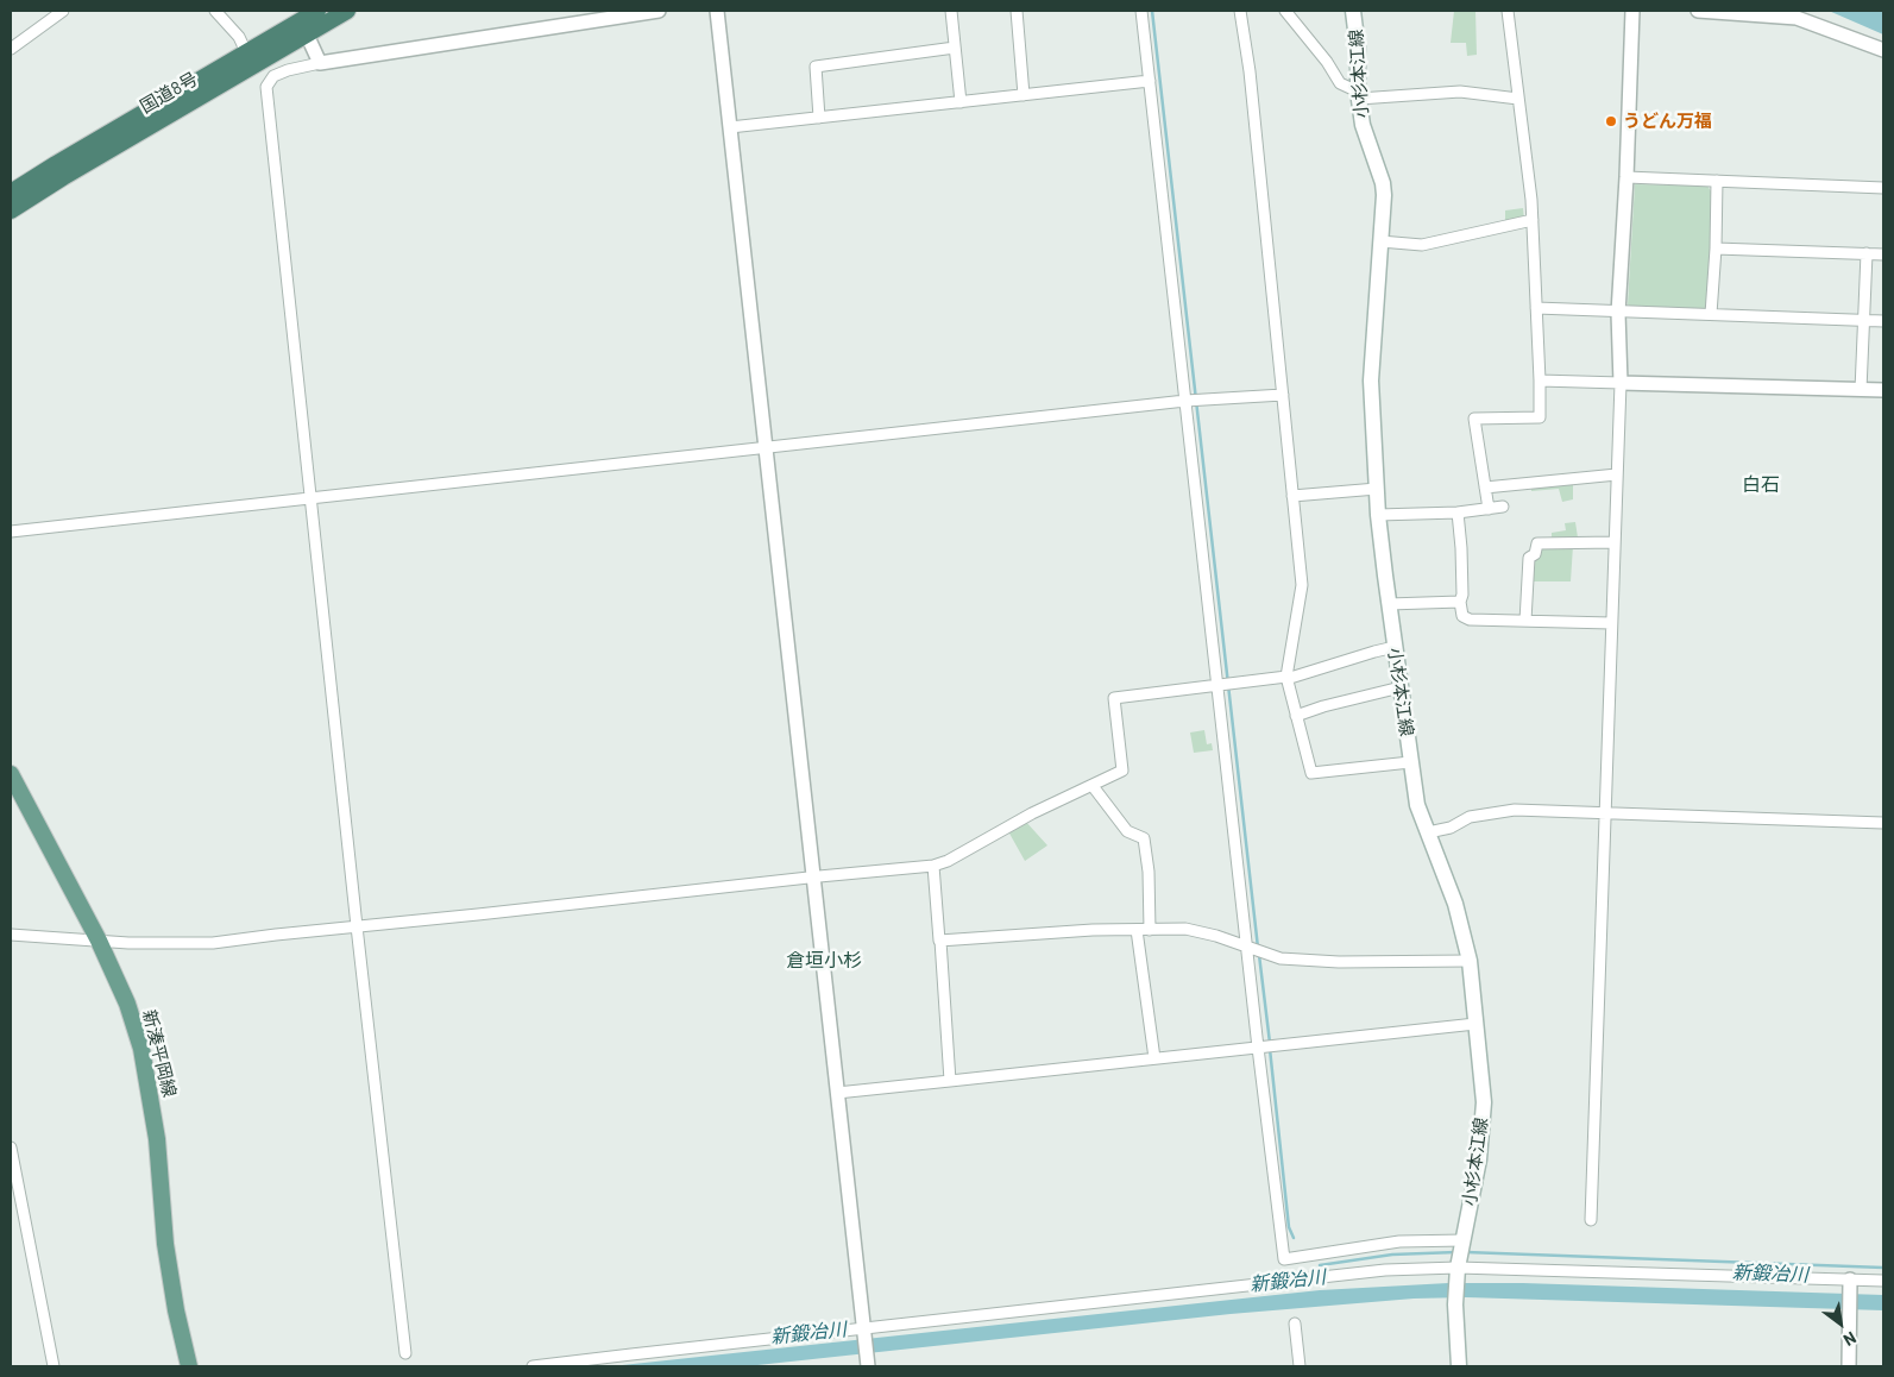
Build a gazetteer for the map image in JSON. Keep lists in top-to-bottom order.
{
  "streets": {
    "highway": ["国道8号"],
    "main road": ["小杉本江線", "新湊平岡線"]
  },
  "districts": ["白石", "倉垣小杉"],
  "water": ["新鍛冶川"],
  "places": ["うどん万福"],
  "north": "bottom right"
}
